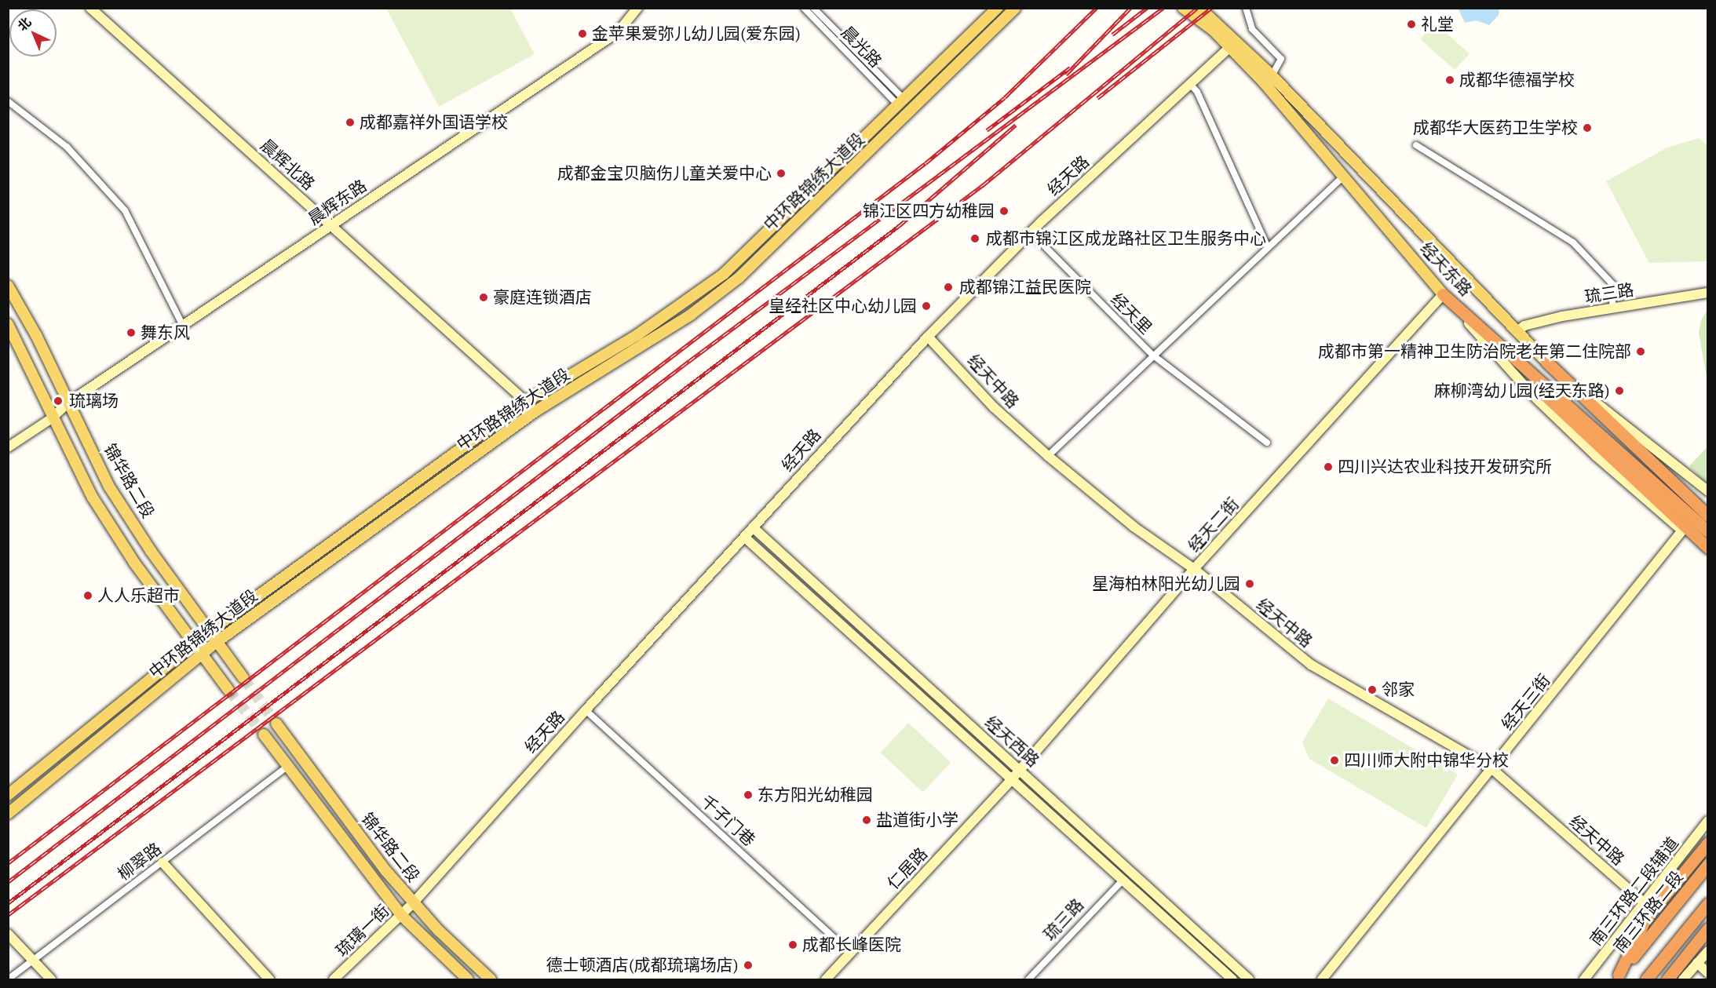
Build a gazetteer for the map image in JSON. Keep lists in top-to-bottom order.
{
  "streets": {
    "highway": ["经天东路", "南三环路二段"],
    "main road": ["中环路锦绣大道段", "锦华路二段"],
    "street": [
      "晨光路",
      "晨辉北路",
      "经天路",
      "晨辉东路",
      "琉三路",
      "经天里",
      "经天中路",
      "经天二街",
      "经天三街",
      "经天西路",
      "千子门巷",
      "柳翠路",
      "仁居路",
      "南三环路二段辅道",
      "琉璃一街"
    ]
  },
  "crossings": [
    ["晨光路", "中环路锦绣大道段"],
    ["晨辉北路", "中环路锦绣大道段"],
    ["晨辉北路", "晨辉东路"],
    ["经天路", "经天东路"],
    ["经天路", "经天里"],
    ["经天路", "经天中路"],
    ["经天路", "锦华路二段"],
    ["经天路", "经天西路"],
    ["经天路", "千子门巷"],
    ["经天路", "琉璃一街"],
    ["中环路锦绣大道段", "锦华路二段"],
    ["晨辉东路", "锦华路二段"],
    ["经天东路", "琉三路"],
    ["经天东路", "经天二街"],
    ["琉三路", "经天西路"],
    ["经天中路", "经天二街"],
    ["经天中路", "经天三街"],
    ["经天中路", "南三环路二段辅道"],
    ["锦华路二段", "柳翠路"],
    ["锦华路二段", "琉璃一街"],
    ["经天二街", "经天西路"],
    ["经天二街", "仁居路"],
    ["经天西路", "仁居路"],
    ["千子门巷", "仁居路"]
  ],
  "places": [
    "礼堂",
    "金苹果爱弥儿幼儿园(爱东园)",
    "成都华德福学校",
    "成都嘉祥外国语学校",
    "成都华大医药卫生学校",
    "成都金宝贝脑伤儿童关爱中心",
    "锦江区四方幼稚园",
    "成都市锦江区成龙路社区卫生服务中心",
    "成都锦江益民医院",
    "豪庭连锁酒店",
    "皇经社区中心幼儿园",
    "舞东风",
    "成都市第一精神卫生防治院老年第二住院部",
    "麻柳湾幼儿园(经天东路)",
    "琉璃场",
    "四川兴达农业科技开发研究所",
    "星海柏林阳光幼儿园",
    "人人乐超市",
    "邻家",
    "四川师大附中锦华分校",
    "东方阳光幼稚园",
    "盐道街小学",
    "成都长峰医院",
    "德士顿酒店(成都琉璃场店)"
  ],
  "north": "top left"
}
